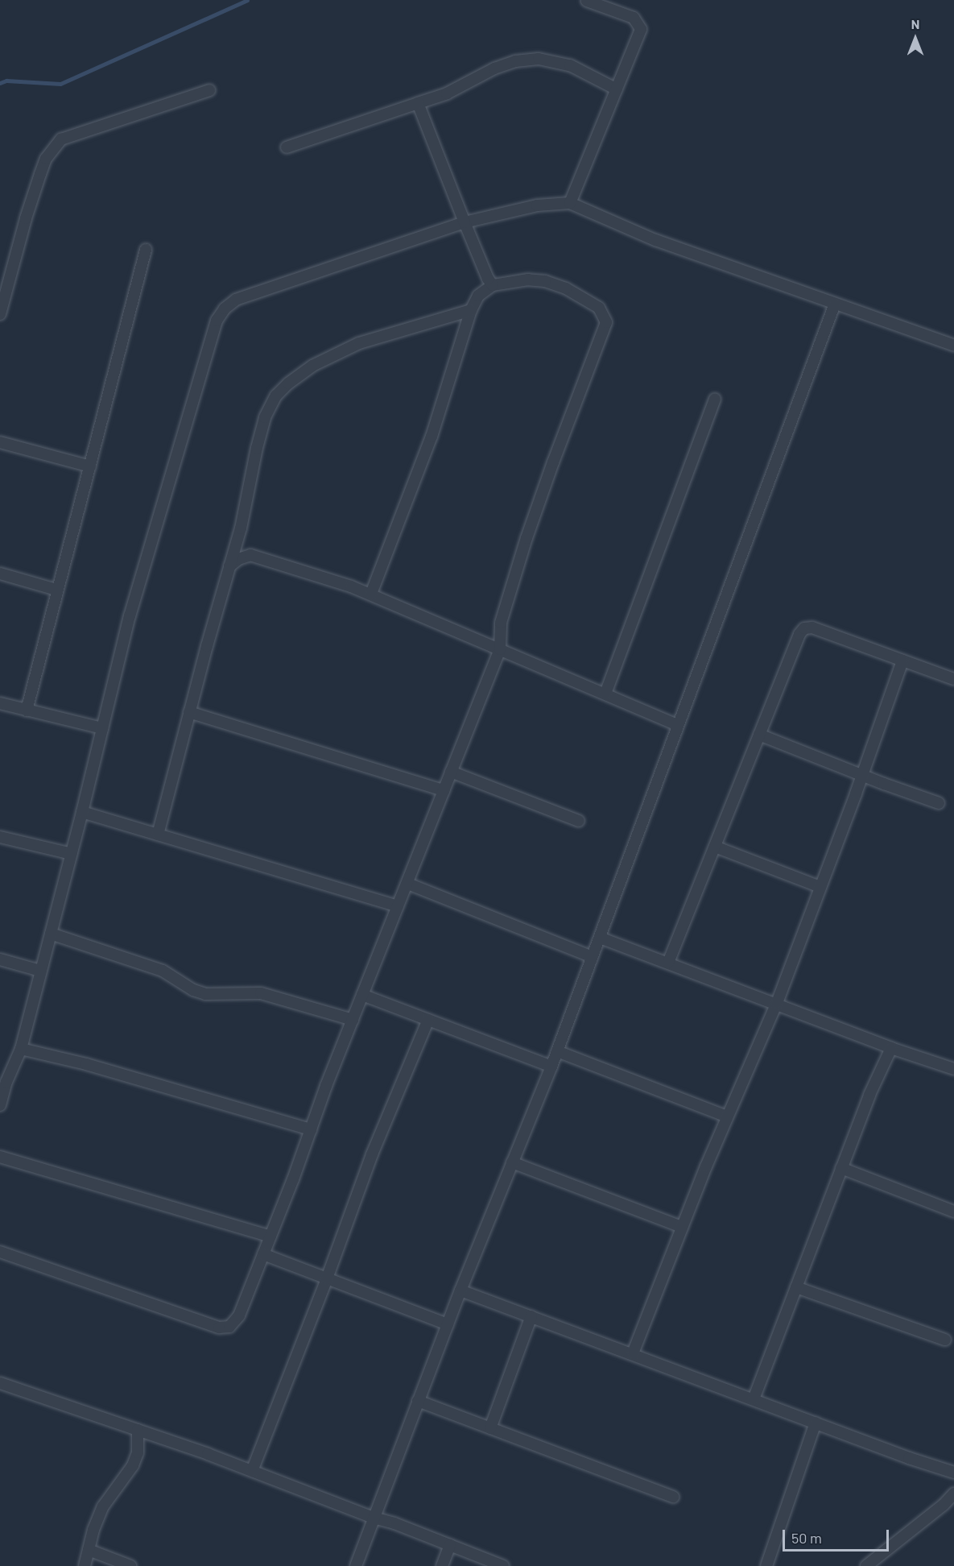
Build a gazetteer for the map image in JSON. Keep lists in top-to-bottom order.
{
  "scale_bar": "50 m",
  "north": "top"
}
